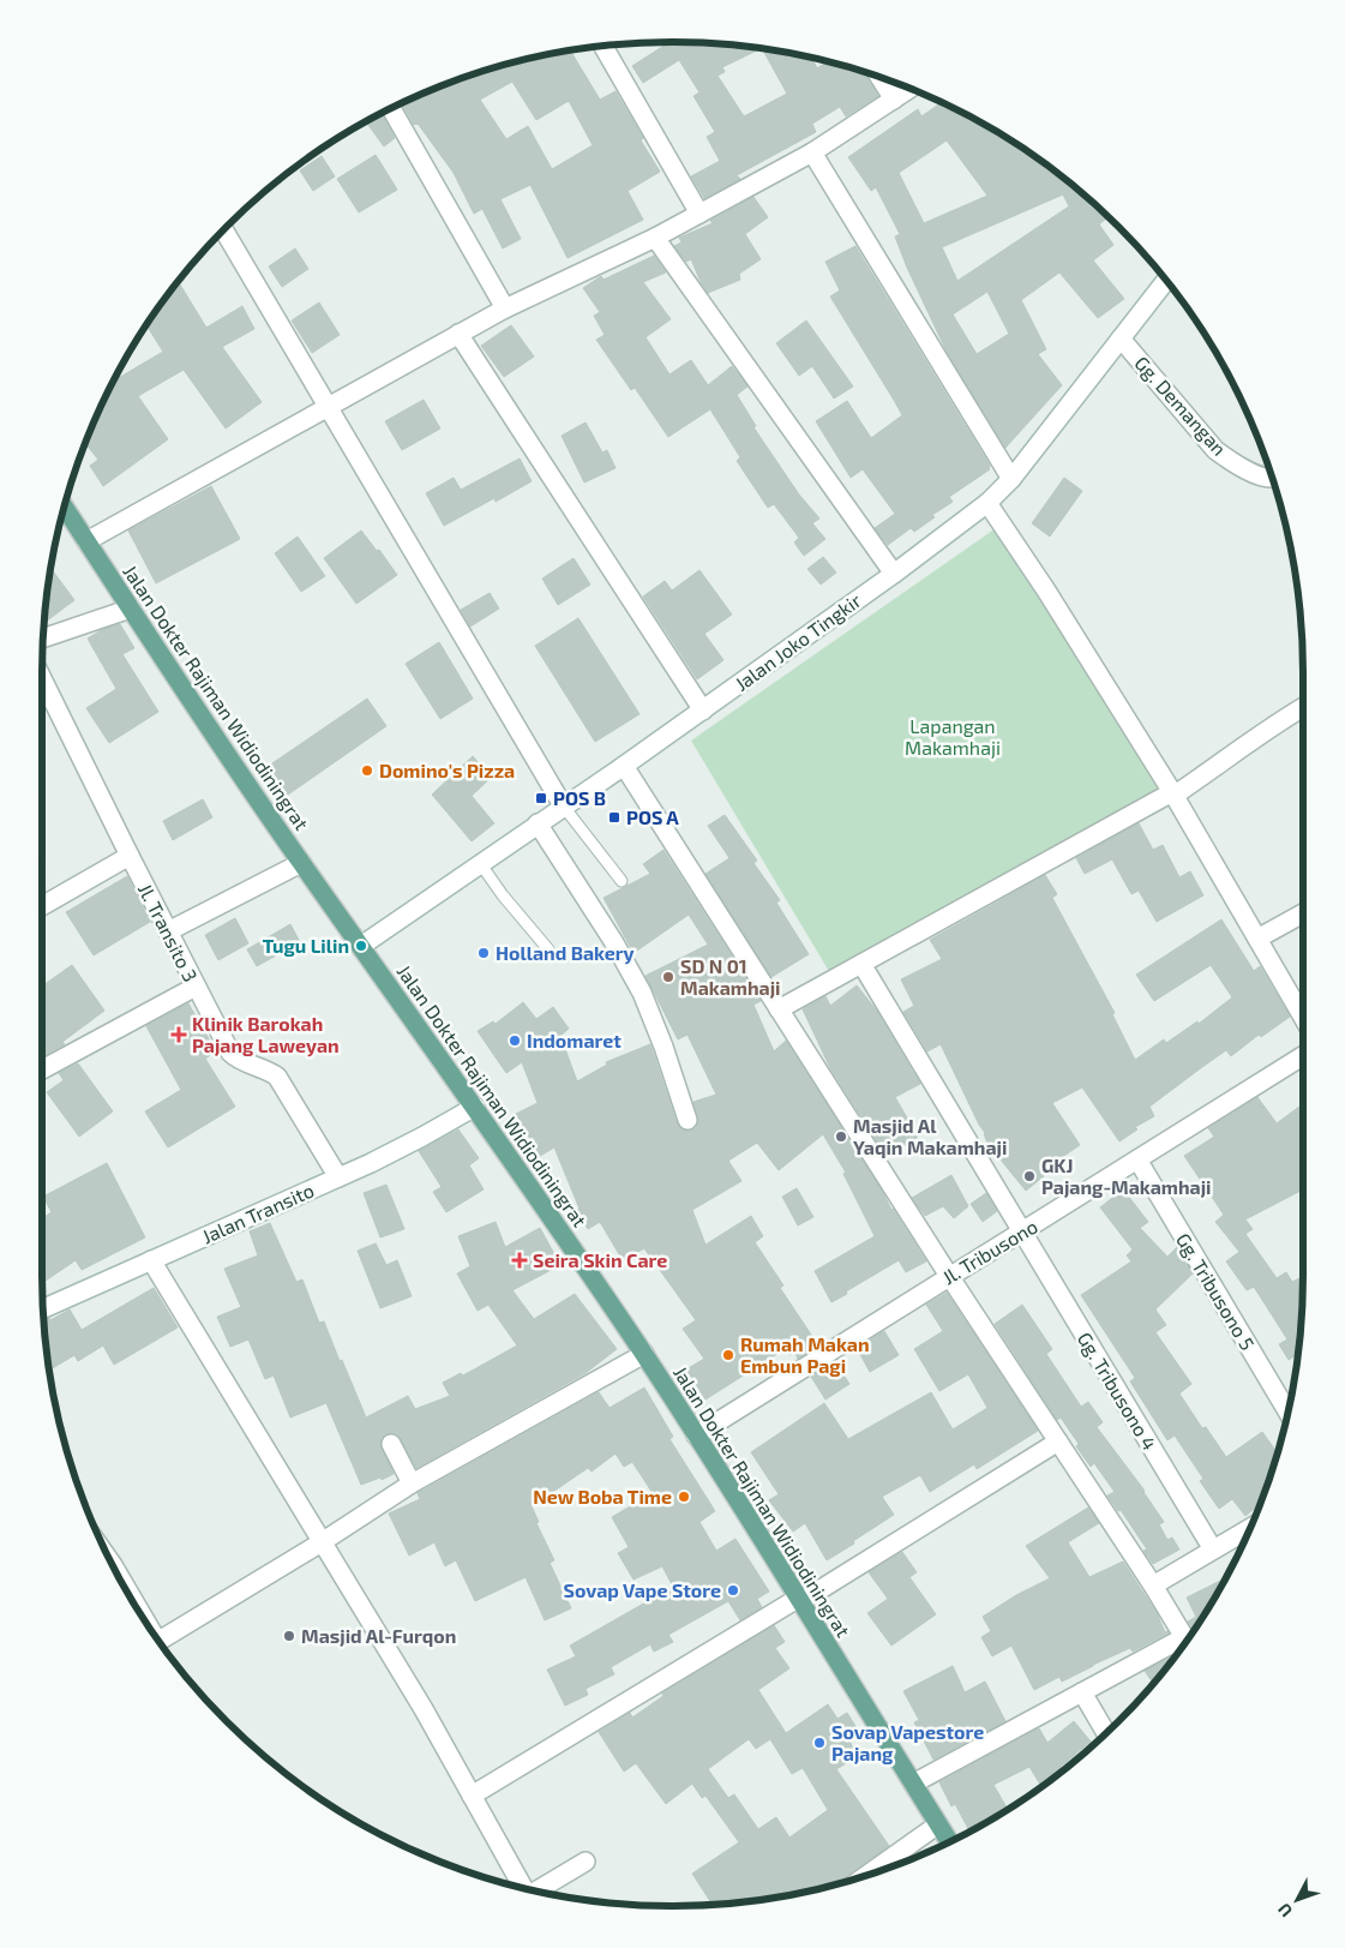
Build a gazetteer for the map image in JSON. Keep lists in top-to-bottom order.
{
  "streets": {
    "main road": ["Jalan Dokter Rajiman Widiodiningrat"],
    "street": [
      "Gg. Demangan",
      "Jalan Joko Tingkir",
      "Jl. Transito 3",
      "Jalan Transito",
      "Jl. Tribusono",
      "Gg. Tribusono 5",
      "Gg. Tribusono 4"
    ]
  },
  "crossings": [
    ["Gg. Demangan", "Jalan Joko Tingkir"],
    ["Jalan Joko Tingkir", "Jalan Dokter Rajiman Widiodiningrat"],
    ["Jalan Dokter Rajiman Widiodiningrat", "Jalan Transito"],
    ["Jalan Dokter Rajiman Widiodiningrat", "Jl. Tribusono"],
    ["Jl. Transito 3", "Jalan Transito"],
    ["Jl. Tribusono", "Gg. Tribusono 5"],
    ["Jl. Tribusono", "Gg. Tribusono 4"]
  ],
  "parks": ["Lapangan Makamhaji"],
  "places": {
    "other": [
      "Domino's Pizza",
      "Tugu Lilin",
      "Holland Bakery",
      "SD N 01 Makamhaji",
      "Indomaret",
      "Masjid Al Yaqin Makamhaji",
      "GKJ Pajang-Makamhaji",
      "Rumah Makan Embun Pagi",
      "New Boba Time",
      "Sovap Vape Store",
      "Masjid Al-Furqon",
      "Sovap Vapestore Pajang"
    ],
    "transit": ["POS B", "POS A"],
    "health": ["Klinik Barokah Pajang Laweyan", "Seira Skin Care"]
  },
  "north": "bottom left"
}
